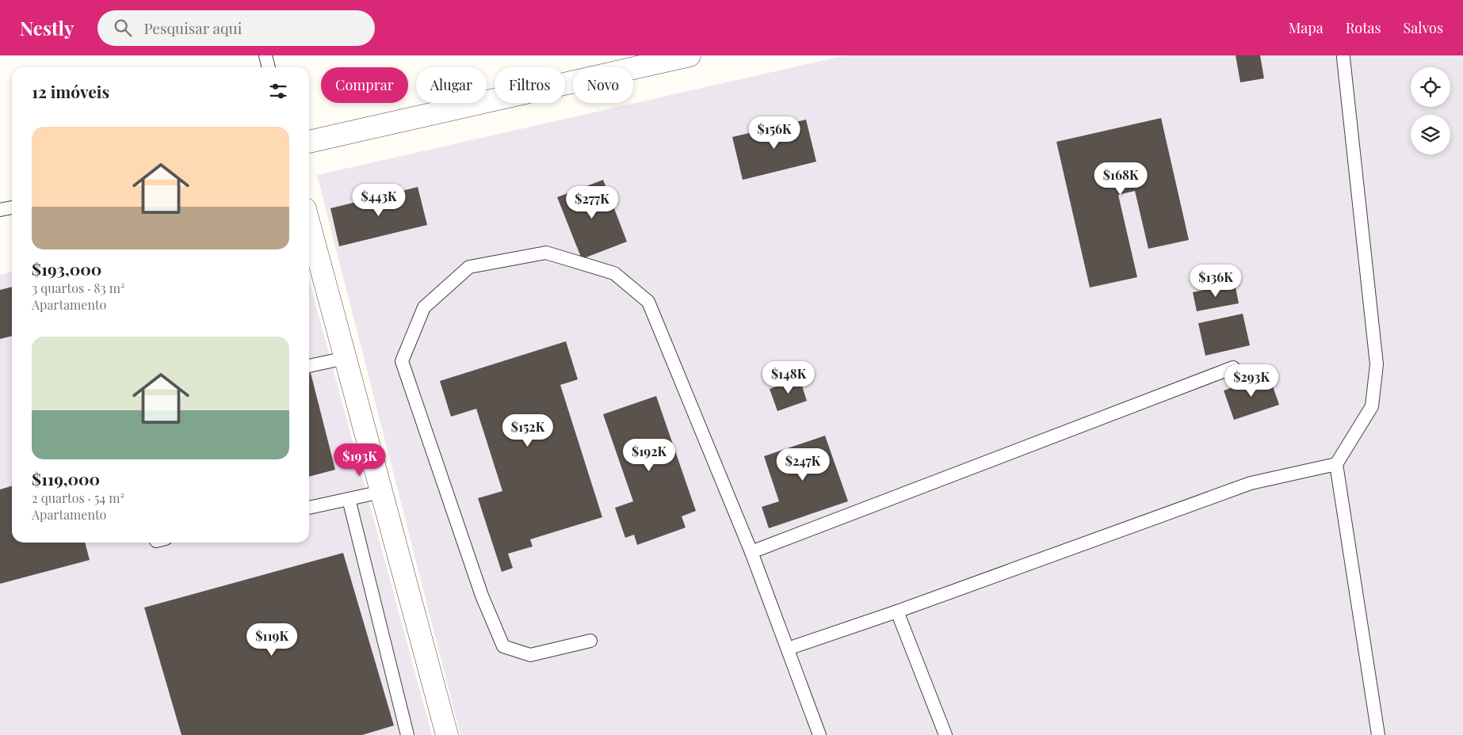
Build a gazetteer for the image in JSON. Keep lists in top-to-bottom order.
{
  "page": {
    "header": "Nestly",
    "search": "Pesquisar aqui",
    "nav": ["Mapa", "Rotas", "Salvos"],
    "chip": [
      "Comprar",
      "Alugar",
      "Filtros",
      "Novo"
    ],
    "heading": "12 imóveis",
    "list": [
      {
        "name": "$193,000",
        "note": "3 quartos · 83 m² · Apartamento"
      },
      {
        "name": "$119,000",
        "note": "2 quartos · 54 m² · Apartamento"
      }
    ],
    "price": [
      "$156K",
      "$168K",
      "$443K",
      "$277K",
      "$136K",
      "$148K",
      "$293K",
      "$152K",
      "$192K",
      "$193K",
      "$247K",
      "$119K"
    ]
  }
}
